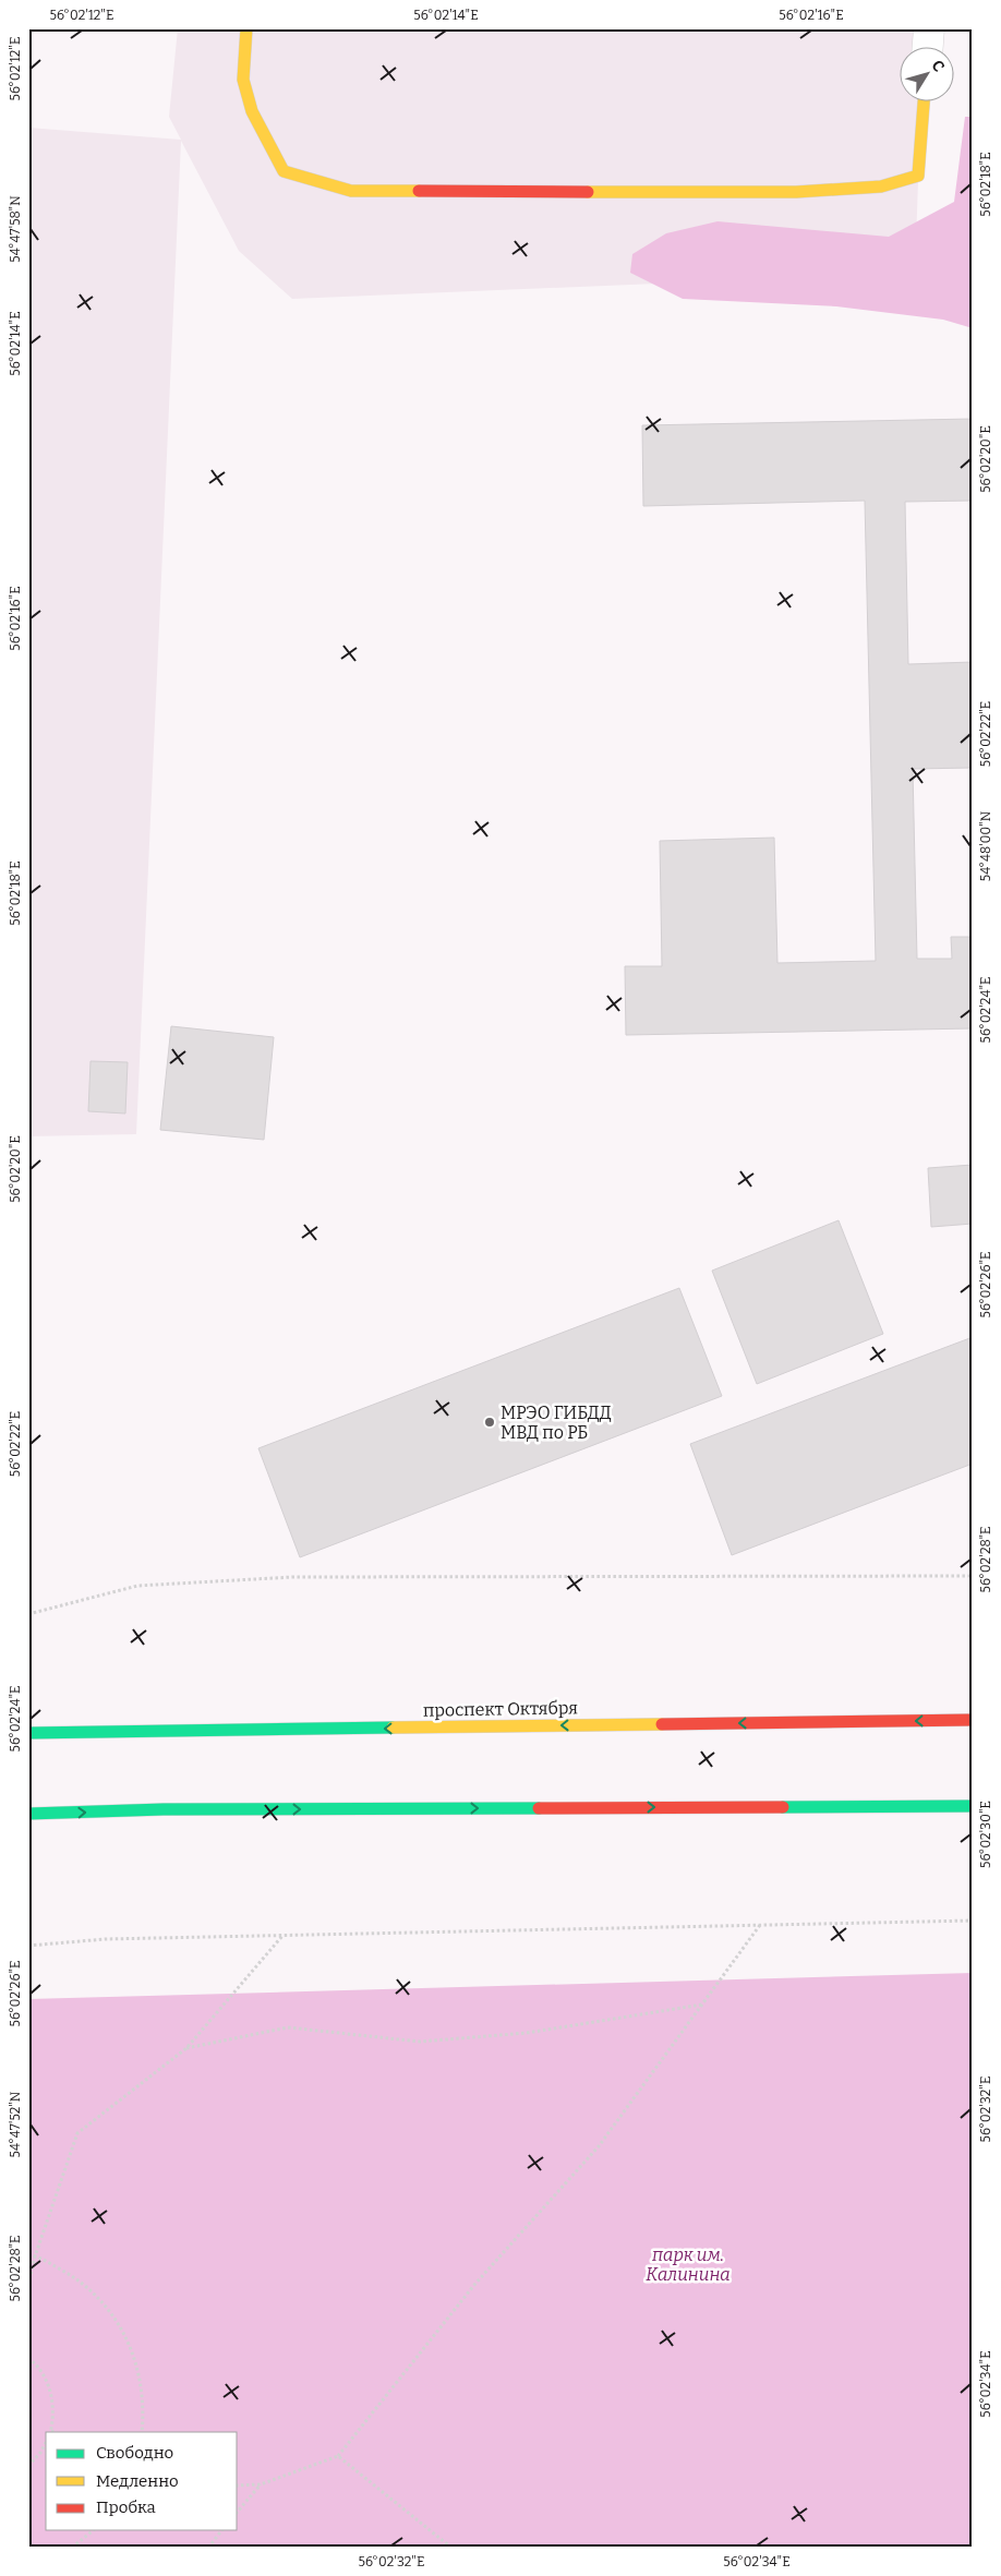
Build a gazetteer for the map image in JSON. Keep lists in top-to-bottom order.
{
  "streets": {
    "main road": ["проспект Октября"]
  },
  "parks": ["парк им. Калинина"],
  "places": ["МРЭО ГИБДД МВД по РБ"],
  "legend": ["Свободно", "Медленно", "Пробка"],
  "north": "top right",
  "coordinates": [
    "56°02'12\"E",
    "56°02'14\"E",
    "56°02'16\"E",
    "56°02'18\"E",
    "54°47'58\"N",
    "56°02'20\"E",
    "56°02'22\"E",
    "54°48'00\"N",
    "56°02'24\"E",
    "56°02'26\"E",
    "56°02'28\"E",
    "56°02'30\"E",
    "56°02'32\"E",
    "54°47'52\"N",
    "56°02'34\"E"
  ]
}
